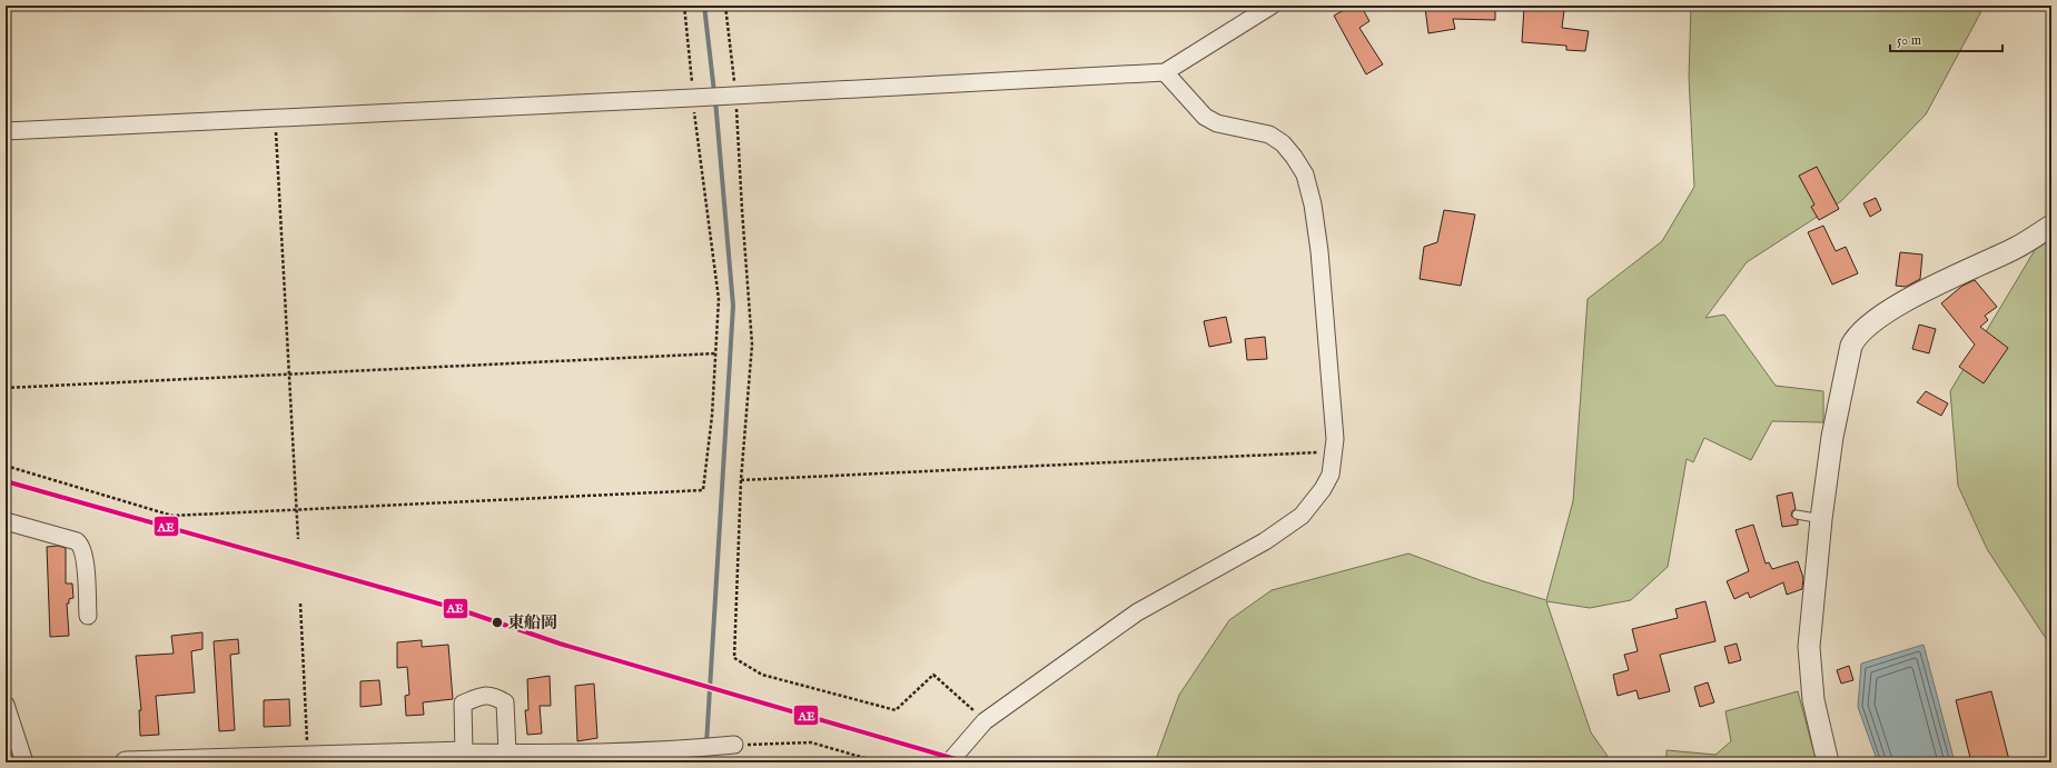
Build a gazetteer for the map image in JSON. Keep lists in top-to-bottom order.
{
  "places": ["東船岡"],
  "lines": ["transit line AE"],
  "scale_bar": "50 m"
}
